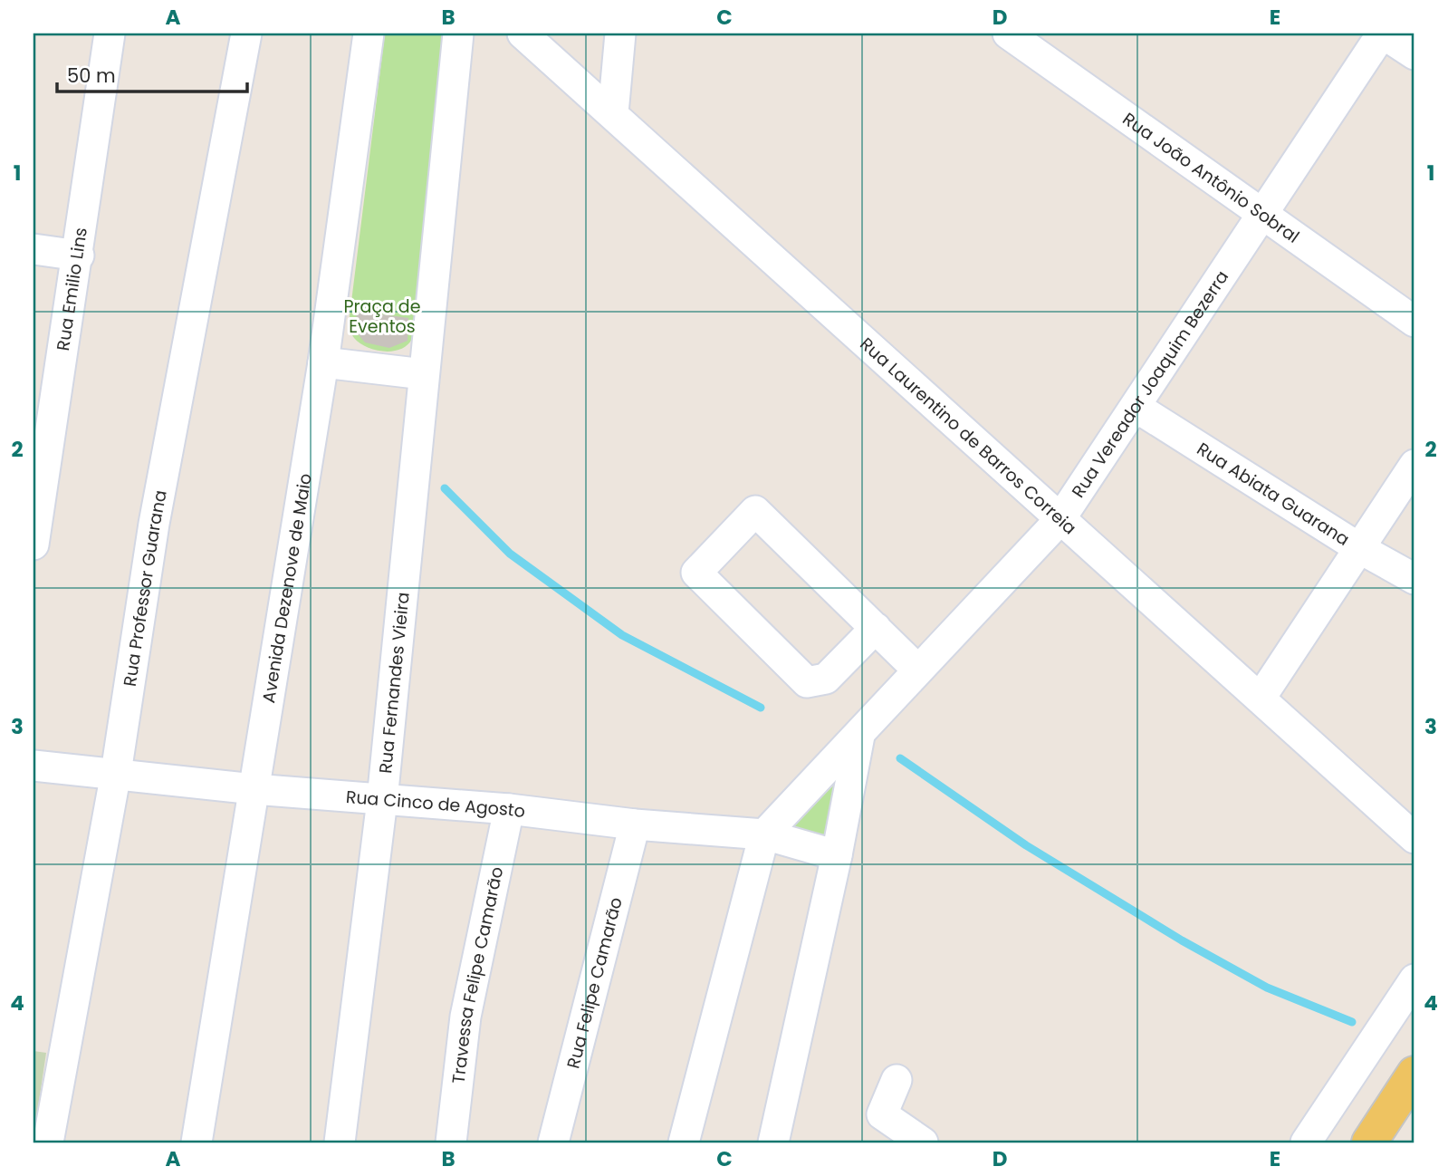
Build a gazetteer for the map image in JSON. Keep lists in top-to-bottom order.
{
  "streets": {
    "street": [
      "Rua João Antônio Sobral",
      "Rua Emilio Lins",
      "Rua Vereador Joaquim Bezerra",
      "Rua Laurentino de Barros Correia",
      "Rua Abiata Guarana",
      "Rua Professor Guarana",
      "Avenida Dezenove de Maio",
      "Rua Fernandes Vieira",
      "Rua Cinco de Agosto",
      "Travessa Felipe Camarão",
      "Rua Felipe Camarão"
    ]
  },
  "crossings": [
    ["Rua João Antônio Sobral", "Rua Vereador Joaquim Bezerra"],
    ["Rua Vereador Joaquim Bezerra", "Rua Laurentino de Barros Correia"],
    ["Rua Vereador Joaquim Bezerra", "Rua Abiata Guarana"],
    ["Rua Vereador Joaquim Bezerra", "Rua Cinco de Agosto"],
    ["Rua Professor Guarana", "Rua Cinco de Agosto"],
    ["Avenida Dezenove de Maio", "Rua Cinco de Agosto"],
    ["Rua Fernandes Vieira", "Rua Cinco de Agosto"],
    ["Rua Cinco de Agosto", "Travessa Felipe Camarão"],
    ["Rua Cinco de Agosto", "Rua Felipe Camarão"]
  ],
  "parks": ["Praça de Eventos"],
  "scale_bar": "50 m",
  "grid": {
    "columns": [
      "A",
      "B",
      "C",
      "D",
      "E"
    ],
    "rows": [
      "1",
      "2",
      "3",
      "4"
    ]
  }
}
